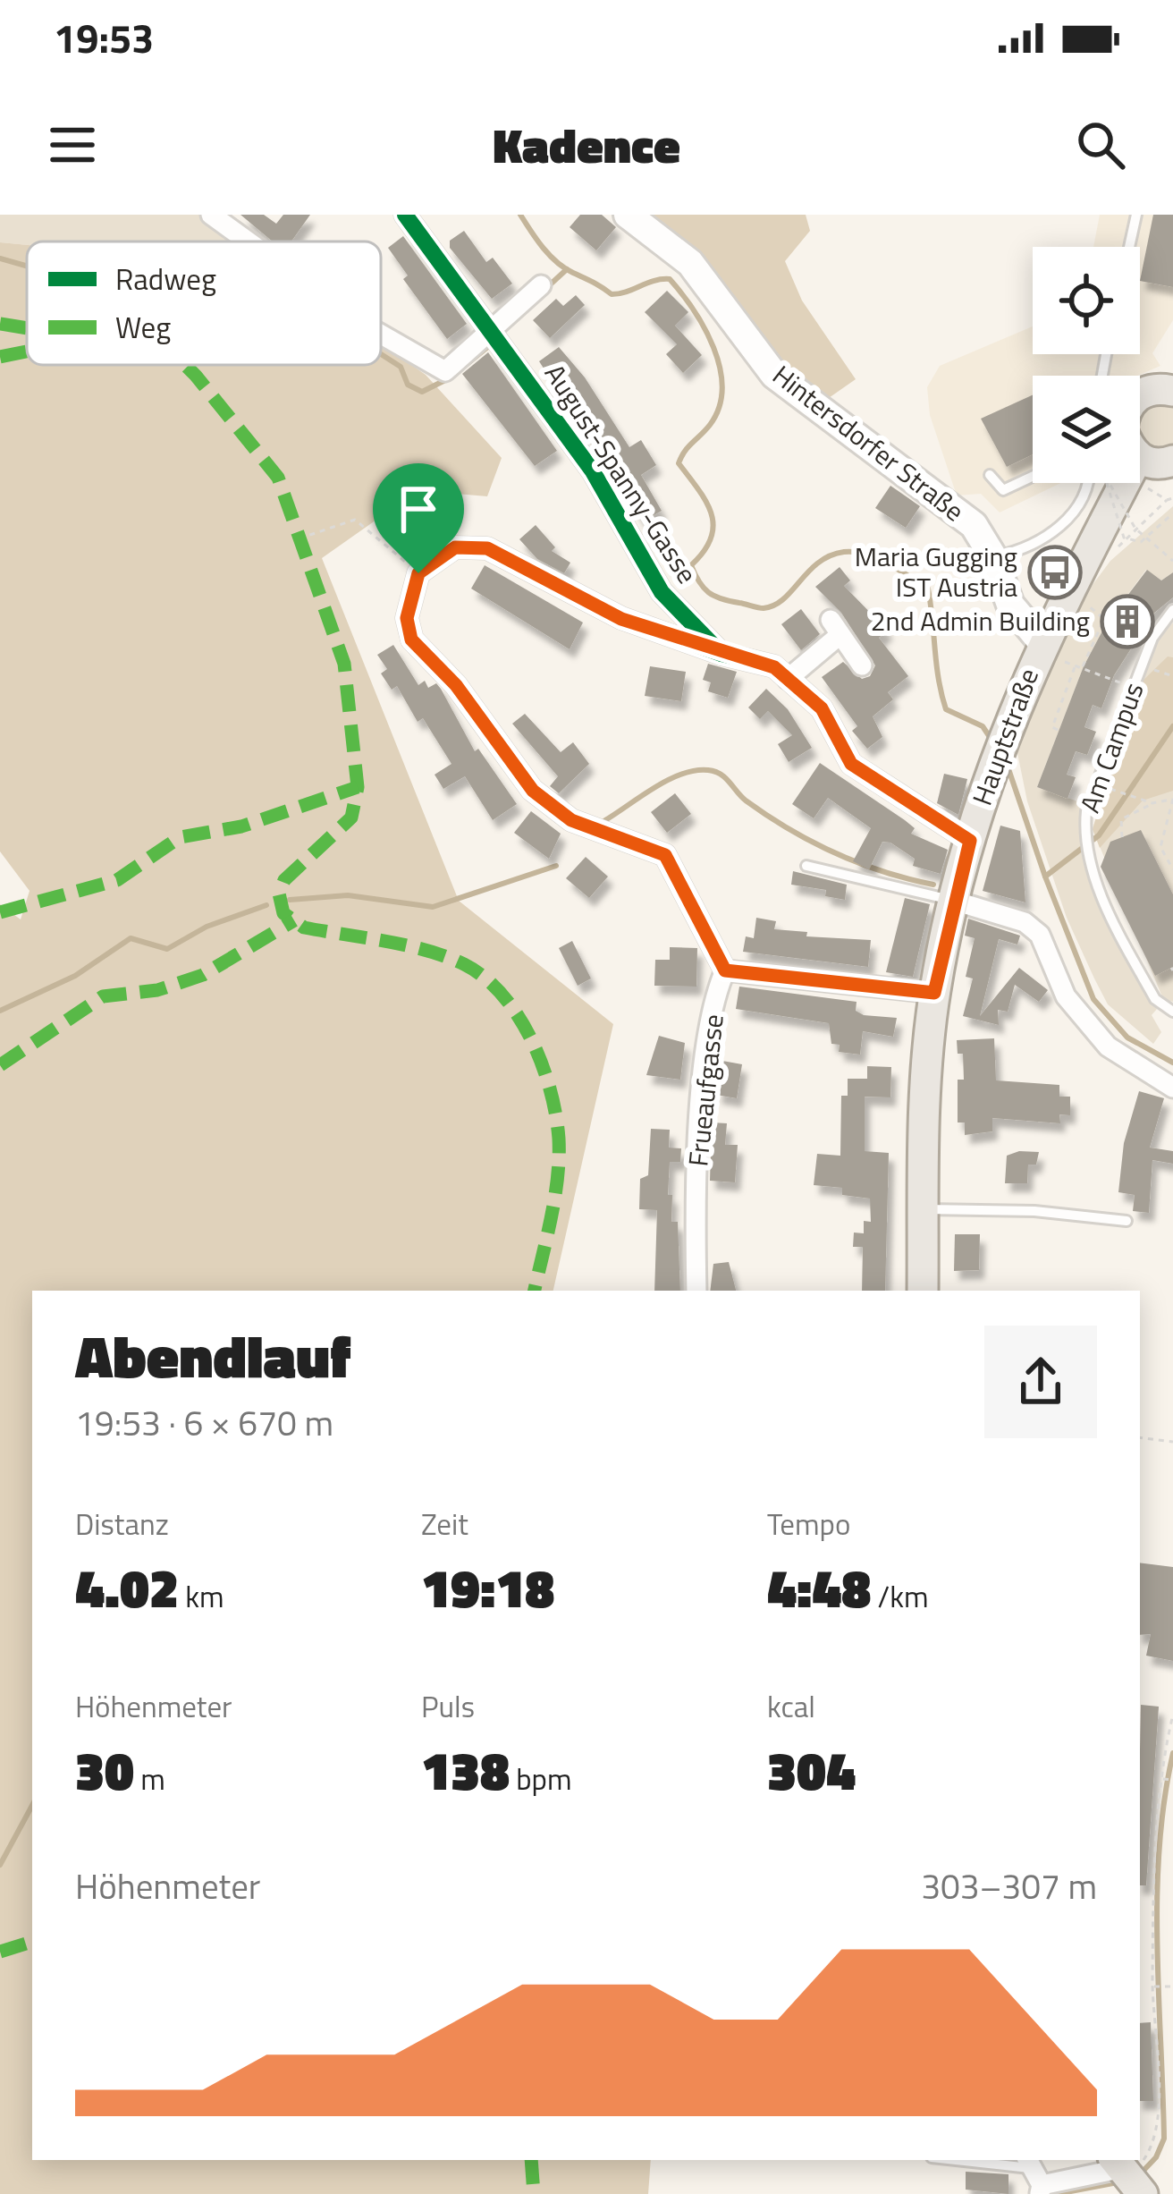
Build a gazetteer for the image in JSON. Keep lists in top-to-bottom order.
{
  "streets": {
    "main road": ["Hauptstraße"],
    "street": ["Hintersdorfer Straße", "August-Spanny-Gasse", "Frueaufgasse"],
    "lane": ["Am Campus"]
  },
  "crossings": [
    ["Hintersdorfer Straße", "Hauptstraße"]
  ],
  "places": {
    "bus stop": ["Maria Gugging IST Austria"],
    "building": ["2nd Admin Building"]
  },
  "legend": ["Radweg", "Weg"],
  "page": {
    "status": "19:53",
    "header": "Kadence",
    "heading": ["Abendlauf", "19:53 · 6 × 670 m"],
    "stats": [
      ["Distanz", "4.02 km"],
      ["Zeit", "19:18"],
      ["Tempo", "4:48 /km"],
      ["Höhenmeter", "30 m"],
      ["Puls", "138 bpm"],
      ["kcal", "304"]
    ],
    "chart": ["Höhenmeter", "303–307 m"]
  }
}
